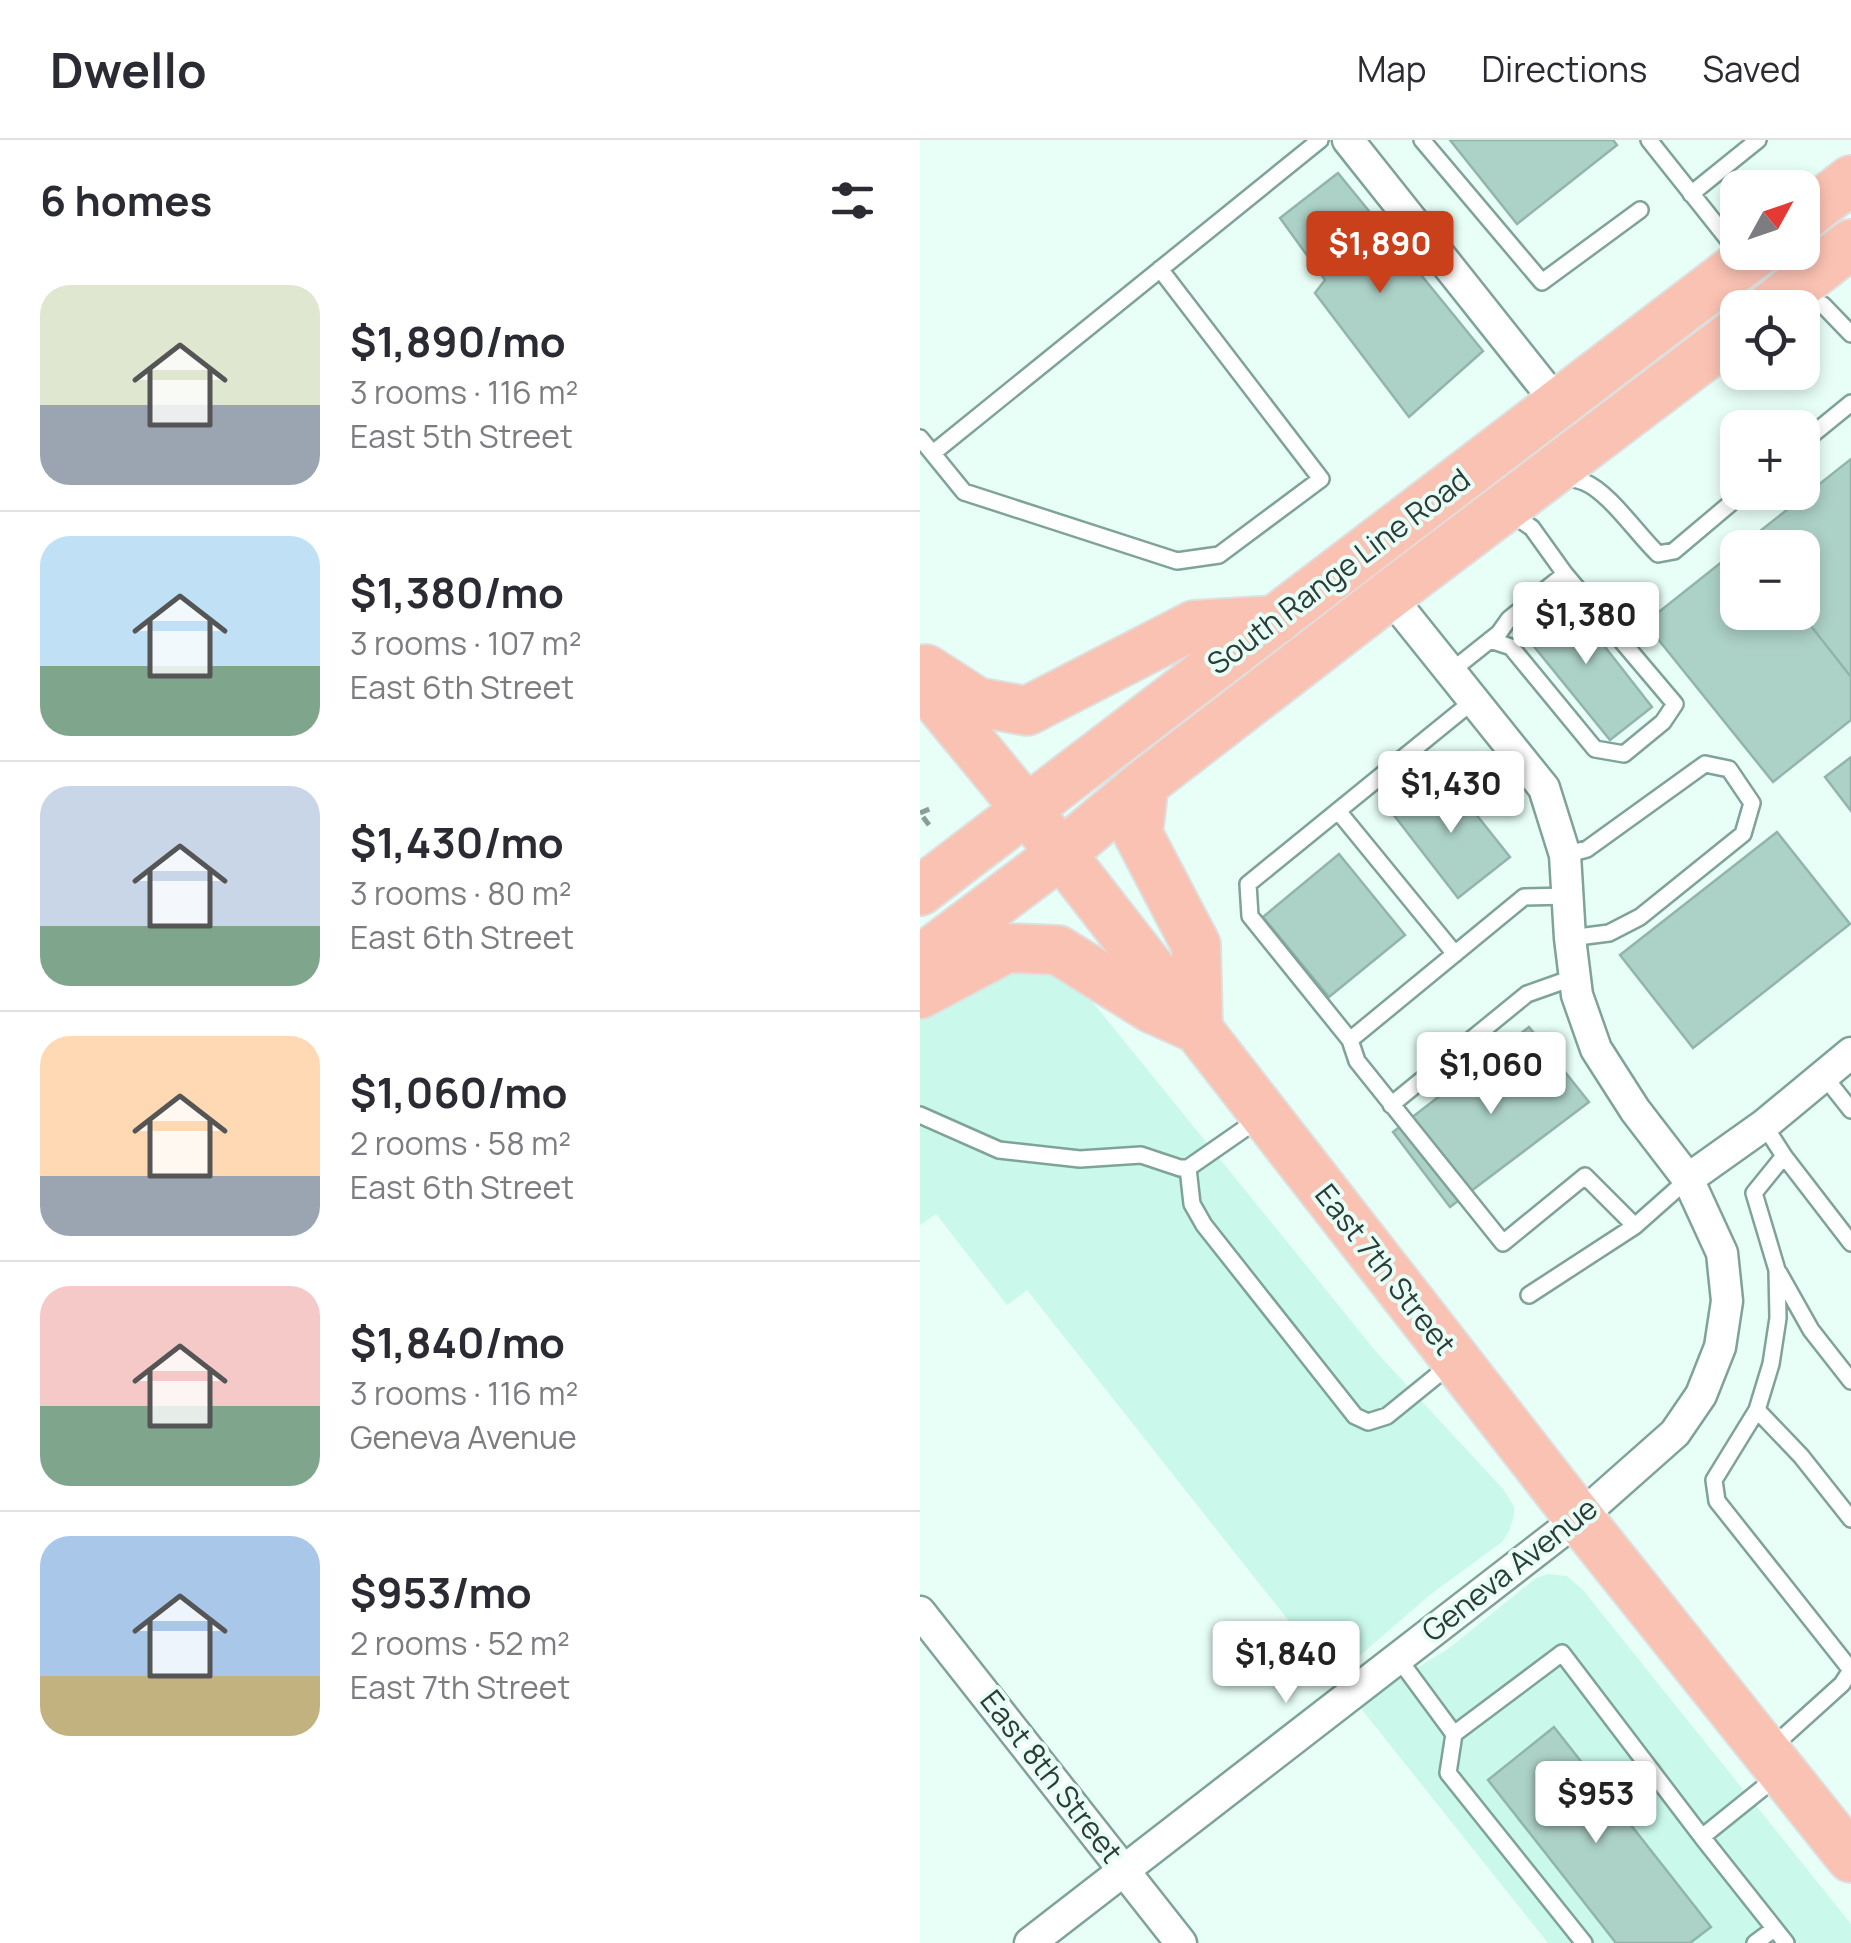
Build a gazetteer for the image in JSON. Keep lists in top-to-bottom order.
{
  "streets": {
    "main road": ["South Range Line Road", "East 7th Street"],
    "street": ["Geneva Avenue", "East 8th Street"]
  },
  "crossings": [
    ["South Range Line Road", "East 7th Street"],
    ["South Range Line Road", "Geneva Avenue"],
    ["East 7th Street", "Geneva Avenue"],
    ["Geneva Avenue", "East 8th Street"]
  ],
  "north": "top right",
  "page": {
    "header": "Dwello",
    "nav": ["Map", "Directions", "Saved"],
    "heading": "6 homes",
    "map_buttons": ["+", "−"],
    "price": [
      "$1,890",
      "$1,380",
      "$1,430",
      "$1,060",
      "$1,840",
      "$953"
    ],
    "list": [
      {
        "name": "$1,890/mo",
        "note": "3 rooms · 116 m² · East 5th Street"
      },
      {
        "name": "$1,380/mo",
        "note": "3 rooms · 107 m² · East 6th Street"
      },
      {
        "name": "$1,430/mo",
        "note": "3 rooms · 80 m² · East 6th Street"
      },
      {
        "name": "$1,060/mo",
        "note": "2 rooms · 58 m² · East 6th Street"
      },
      {
        "name": "$1,840/mo",
        "note": "3 rooms · 116 m² · Geneva Avenue"
      },
      {
        "name": "$953/mo",
        "note": "2 rooms · 52 m² · East 7th Street"
      }
    ]
  }
}
